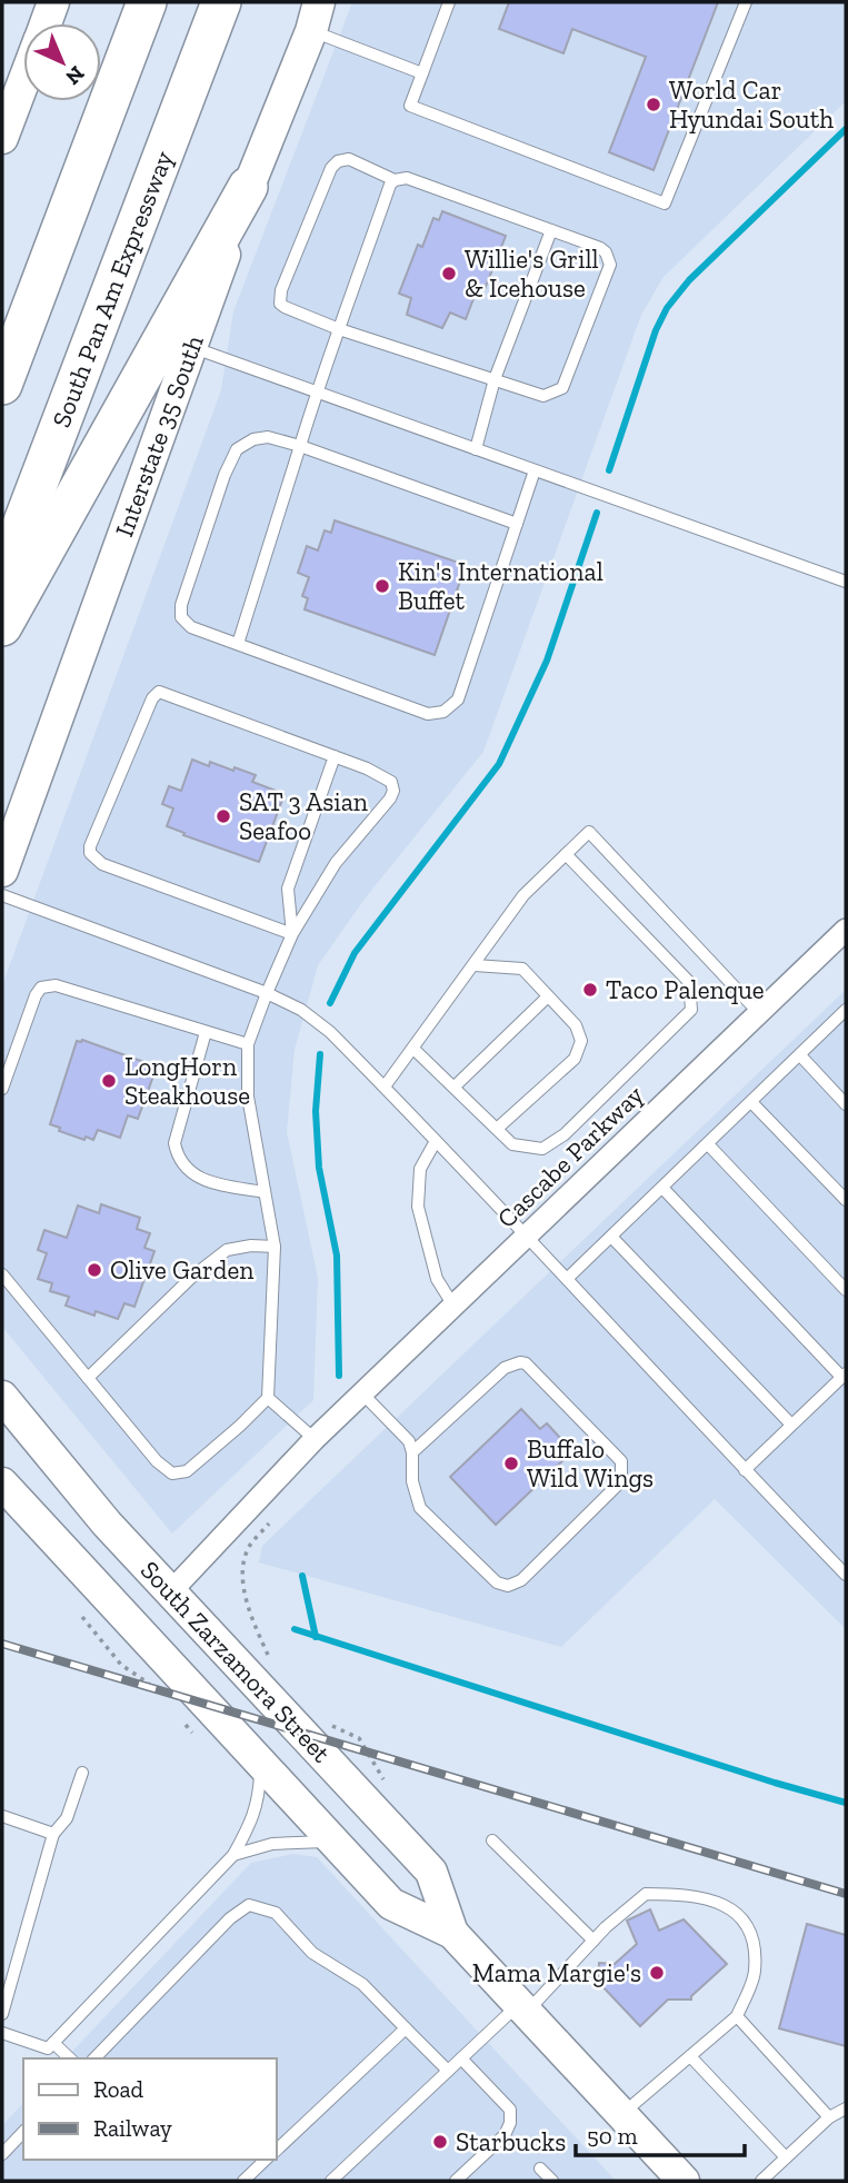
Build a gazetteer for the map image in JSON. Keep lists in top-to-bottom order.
{
  "streets": {
    "highway": ["South Pan Am Expressway"],
    "main road": ["Interstate 35 South", "South Zarzamora Street"],
    "street": ["Cascabe Parkway"]
  },
  "crossings": [
    ["Cascabe Parkway", "South Zarzamora Street"]
  ],
  "places": [
    "World Car Hyundai South",
    "Willie's Grill & Icehouse",
    "Kin's International Buffet",
    "SAT 3 Asian Seafoo",
    "Taco Palenque",
    "LongHorn Steakhouse",
    "Olive Garden",
    "Buffalo Wild Wings",
    "Mama Margie's",
    "Starbucks"
  ],
  "legend": ["Road", "Railway"],
  "scale_bar": "50 m",
  "north": "bottom right"
}
